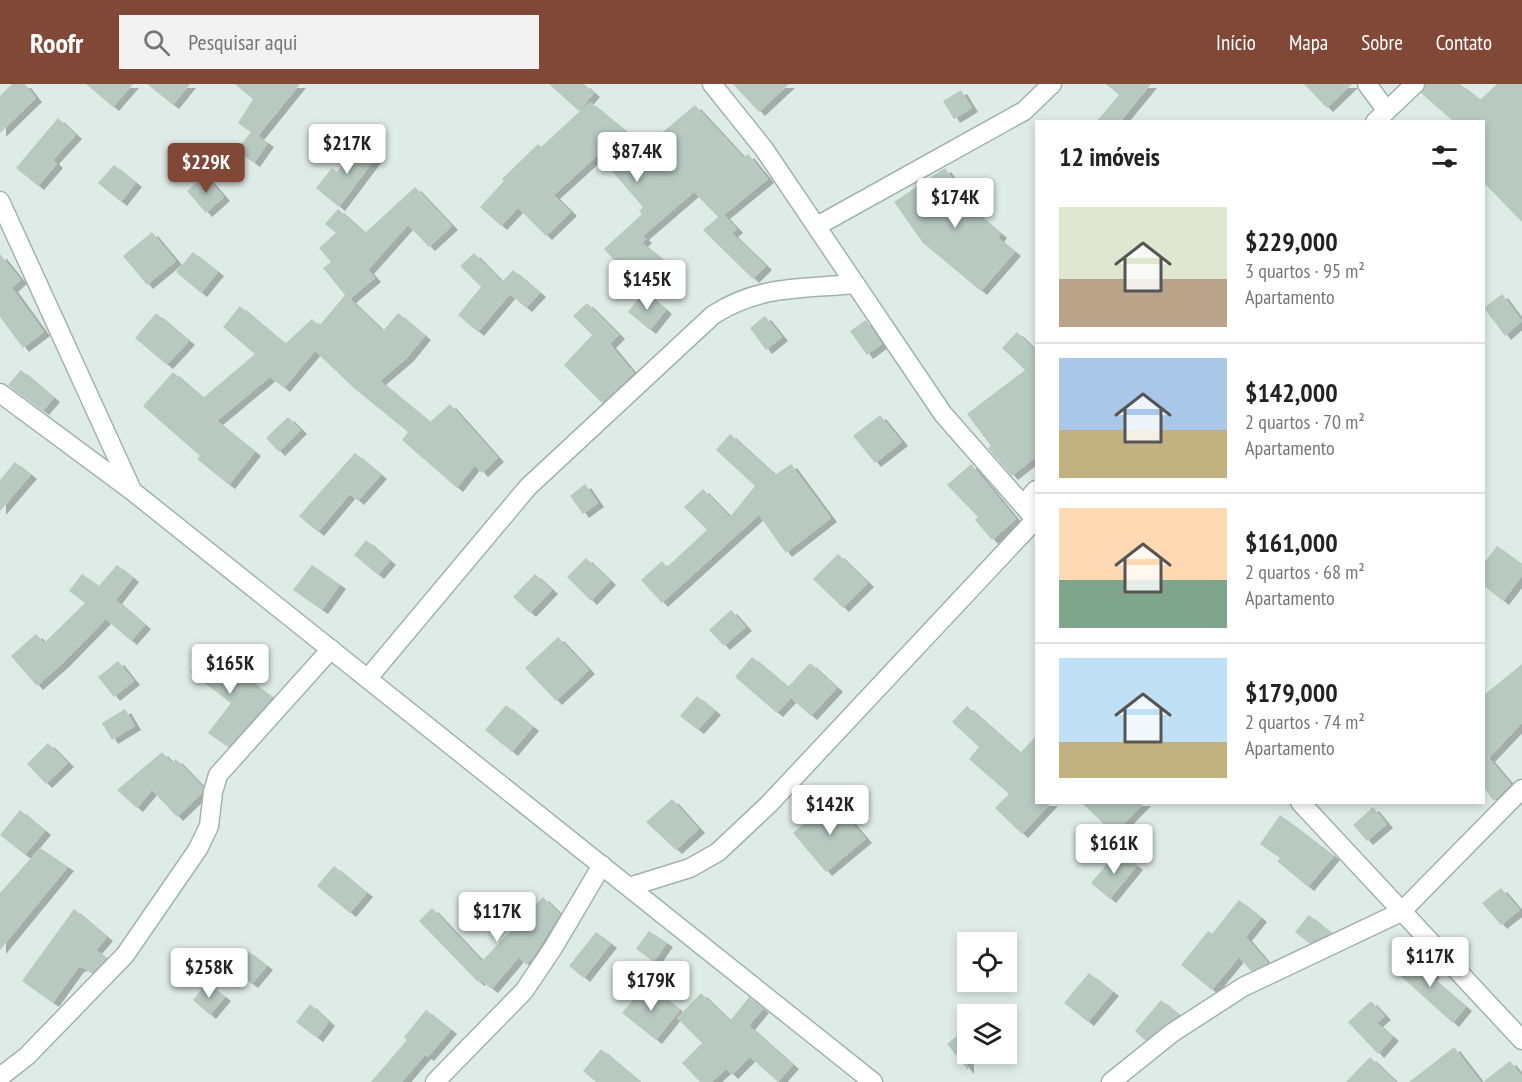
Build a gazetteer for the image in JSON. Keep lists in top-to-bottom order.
{
  "page": {
    "header": "Roofr",
    "search": "Pesquisar aqui",
    "nav": [
      "Início",
      "Mapa",
      "Sobre",
      "Contato"
    ],
    "heading": "12 imóveis",
    "price": [
      "$217K",
      "$87.4K",
      "$229K",
      "$174K",
      "$145K",
      "$165K",
      "$142K",
      "$161K",
      "$117K",
      "$117K",
      "$258K",
      "$179K"
    ],
    "list": [
      {
        "name": "$229,000",
        "note": "3 quartos · 95 m² · Apartamento"
      },
      {
        "name": "$142,000",
        "note": "2 quartos · 70 m² · Apartamento"
      },
      {
        "name": "$161,000",
        "note": "2 quartos · 68 m² · Apartamento"
      },
      {
        "name": "$179,000",
        "note": "2 quartos · 74 m² · Apartamento"
      }
    ]
  }
}
